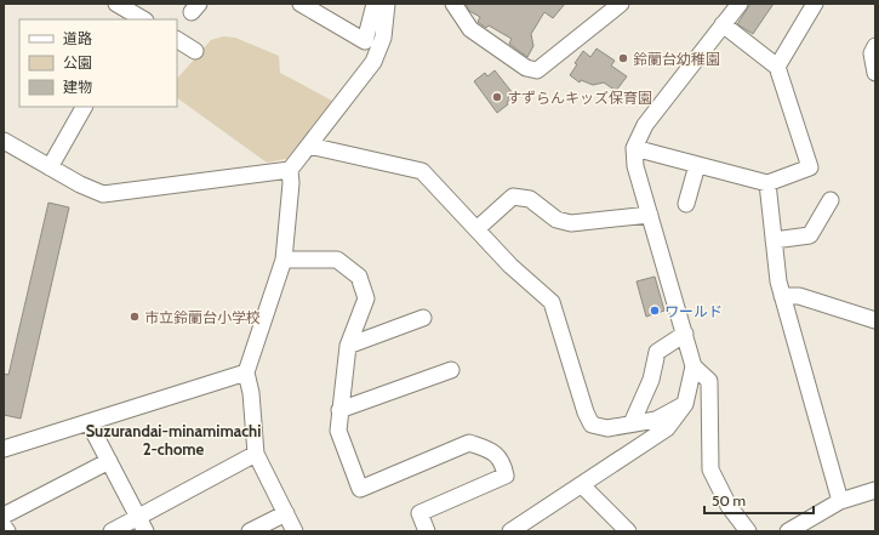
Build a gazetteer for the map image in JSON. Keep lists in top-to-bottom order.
{
  "districts": ["Suzurandai-minamimachi 2-chome"],
  "places": [
    "鈴蘭台幼稚園",
    "すずらんキッズ保育園",
    "ワールド",
    "市立鈴蘭台小学校"
  ],
  "legend": ["道路", "公園", "建物"],
  "scale_bar": "50 m"
}
